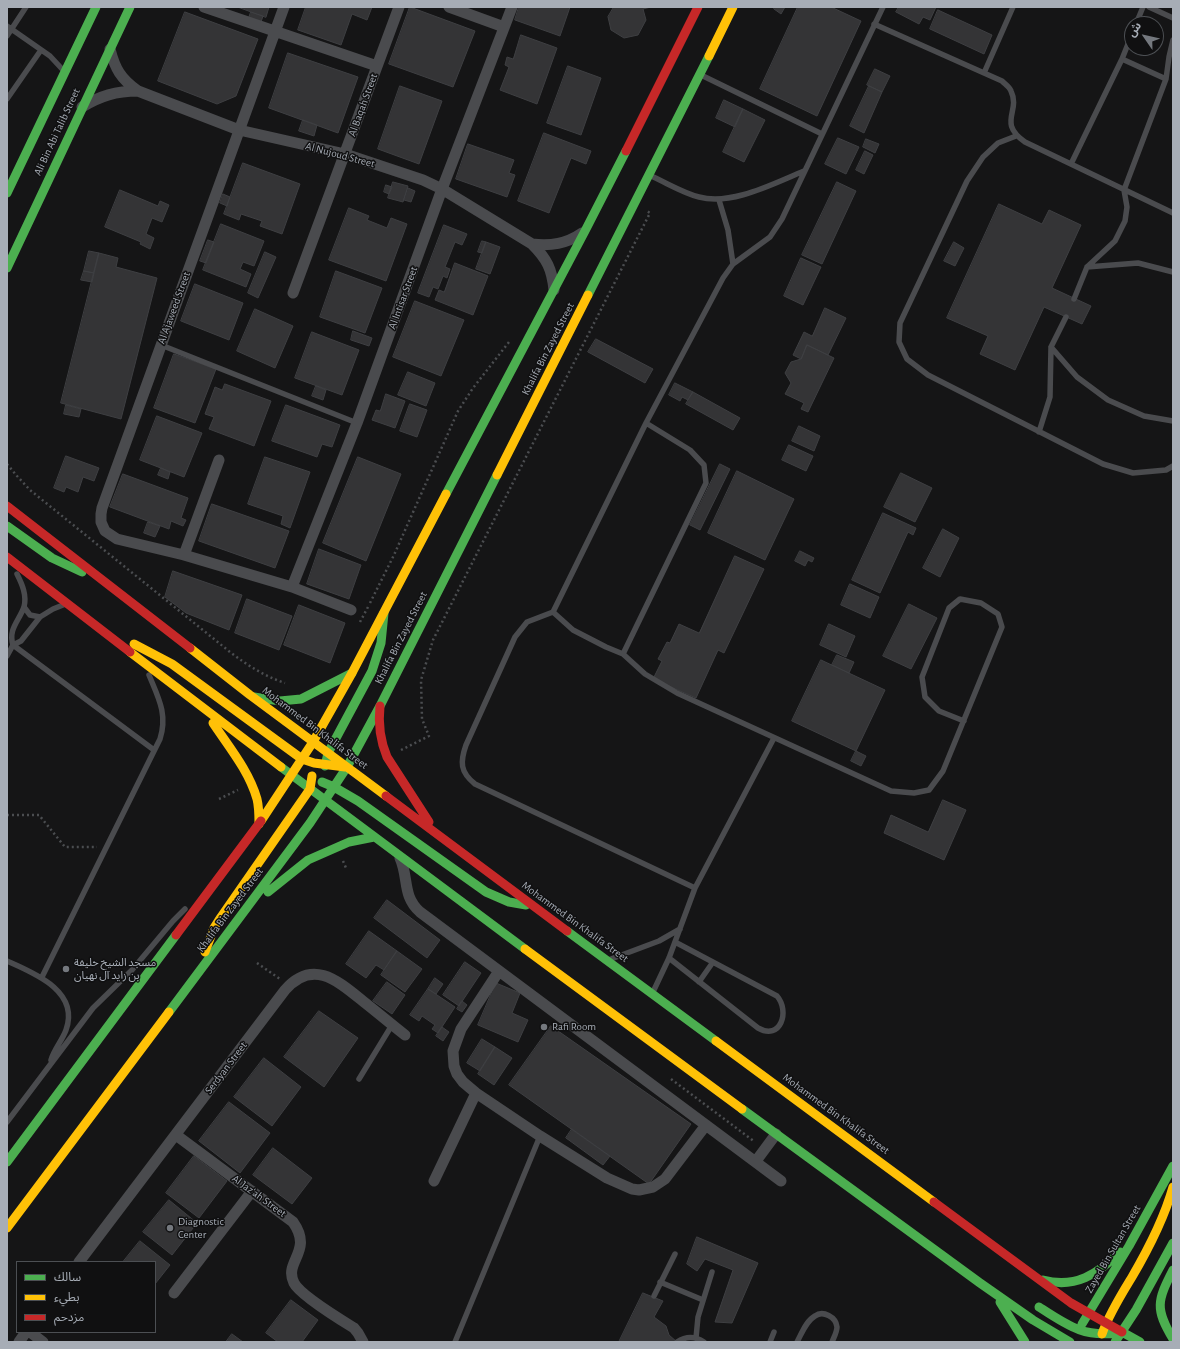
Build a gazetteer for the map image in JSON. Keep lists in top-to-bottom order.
{
  "streets": {
    "main road": [
      "Ali Bin Abi Talib Street",
      "Khalifa Bin Zayed Street",
      "Mohammed Bin Khalifa Street",
      "Zayed Bin Sultan Street"
    ],
    "street": [
      "Al Baqah Street",
      "Al Nujoud Street",
      "Al Intisar Street",
      "Al Ajaweed Street",
      "Serdyan Street",
      "Al Jaz'ah Street"
    ]
  },
  "crossings": [
    ["Al Baqah Street", "Al Nujoud Street"],
    ["Ali Bin Abi Talib Street", "Al Nujoud Street"],
    ["Al Nujoud Street", "Al Intisar Street"],
    ["Al Nujoud Street", "Al Ajaweed Street"],
    ["Al Nujoud Street", "Khalifa Bin Zayed Street"],
    ["Al Intisar Street", "Al Ajaweed Street"],
    ["Khalifa Bin Zayed Street", "Mohammed Bin Khalifa Street"],
    ["Mohammed Bin Khalifa Street", "Zayed Bin Sultan Street"],
    ["Serdyan Street", "Al Jaz'ah Street"]
  ],
  "places": ["مسجد الشيخ خليفة بن زايد آل نهيان", "Rafi Room", "Diagnostic Center"],
  "legend": ["سالك", "بطيء", "مزدحم"],
  "north": "top left"
}
